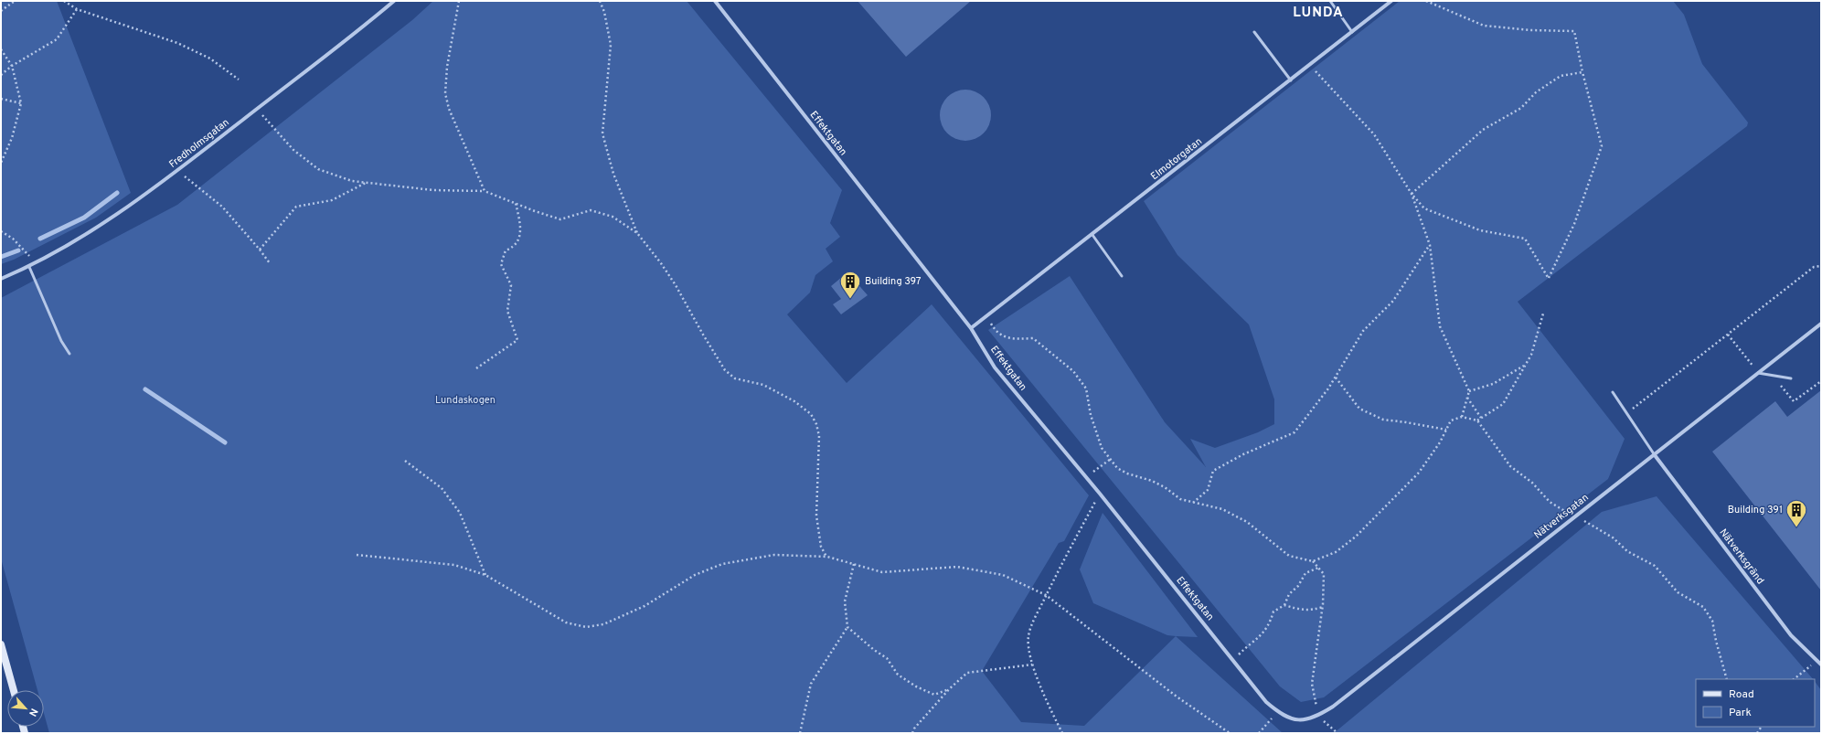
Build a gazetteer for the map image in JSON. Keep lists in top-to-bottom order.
{
  "streets": {
    "street": [
      "Effektgatan",
      "Fredholmsgatan",
      "Elmotorgatan",
      "Nätverksgatan",
      "Nätverksgränd"
    ]
  },
  "crossings": [
    ["Effektgatan", "Elmotorgatan"],
    ["Effektgatan", "Nätverksgatan"],
    ["Nätverksgatan", "Nätverksgränd"]
  ],
  "districts": ["LUNDA"],
  "parks": ["Lundaskogen"],
  "places": {
    "building": ["Building 397", "Building 391"]
  },
  "legend": ["Road", "Park"],
  "north": "bottom right"
}
